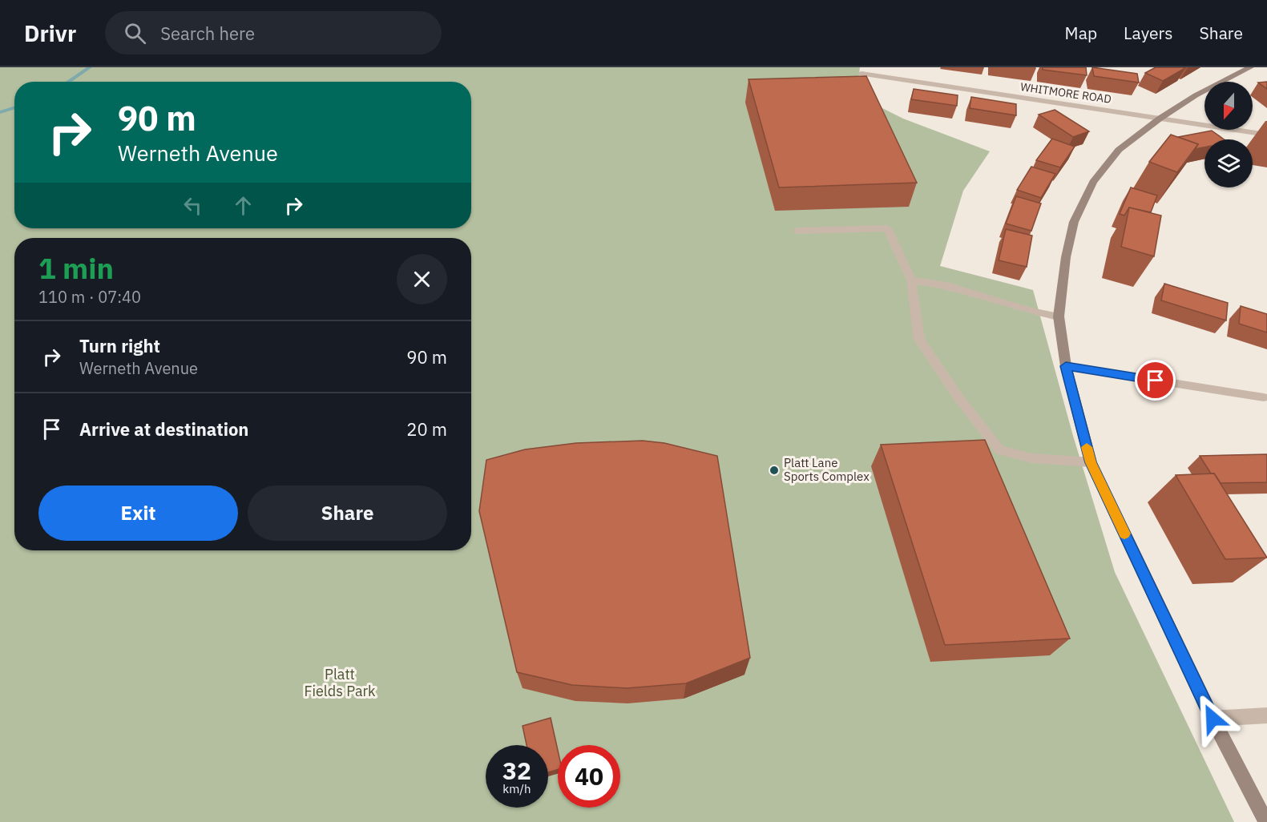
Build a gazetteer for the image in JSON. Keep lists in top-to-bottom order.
{
  "streets": {
    "street": ["WHITMORE ROAD"]
  },
  "parks": ["Platt Fields Park"],
  "places": ["Platt Lane Sports Complex"],
  "north": "bottom",
  "page": {
    "header": "Drivr",
    "search": "Search here",
    "nav": ["Map", "Layers", "Share"],
    "turn": ["90 m", "Werneth Avenue"],
    "heading": ["1 min", "110 m · 07:40"],
    "list": [
      {
        "name": "Turn right",
        "note": "Werneth Avenue",
        "value": "90 m"
      },
      {
        "name": "Arrive at destination",
        "value": "20 m"
      }
    ],
    "buttons": ["Exit", "Share"],
    "speed": "32 km/h",
    "limit": "40"
  }
}
